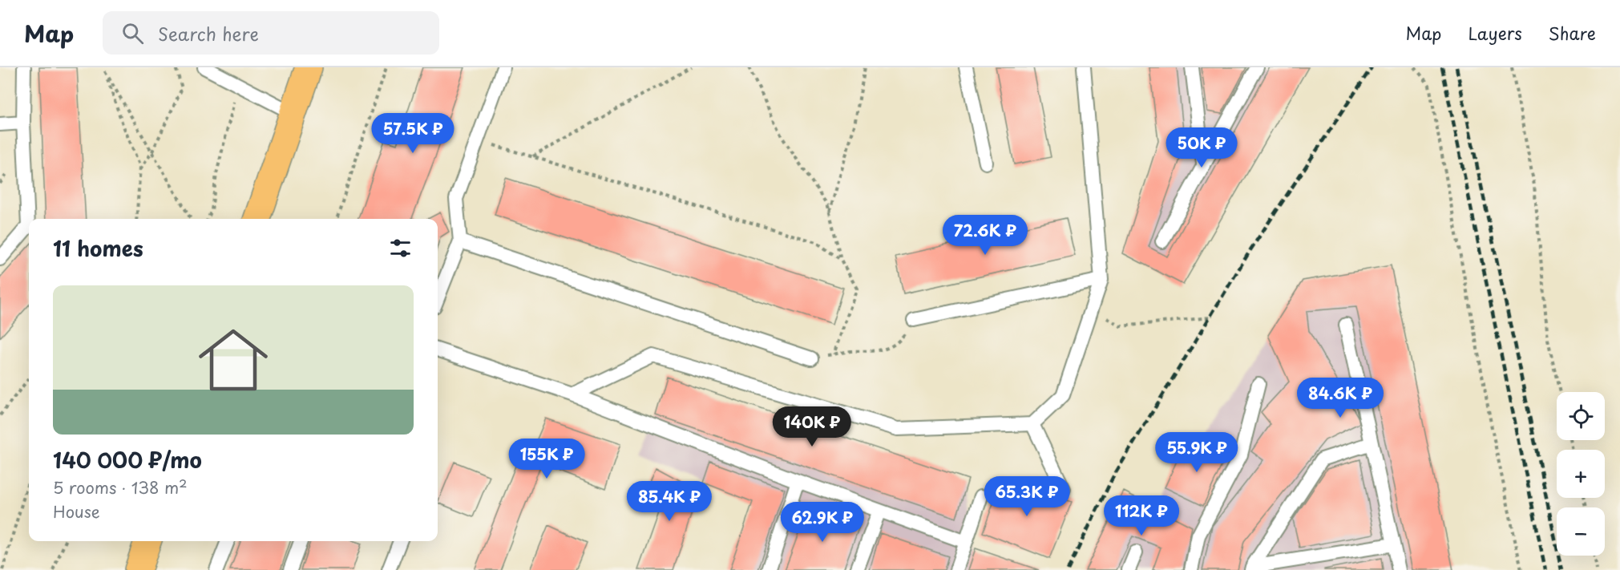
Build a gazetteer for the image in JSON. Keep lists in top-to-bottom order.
{
  "page": {
    "header": "Map",
    "search": "Search here",
    "nav": ["Map", "Layers", "Share"],
    "price": [
      "57.5K ₽",
      "50K ₽",
      "72.6K ₽",
      "84.6K ₽",
      "140K ₽",
      "55.9K ₽",
      "155K ₽",
      "65.3K ₽",
      "85.4K ₽",
      "112K ₽",
      "62.9K ₽"
    ],
    "heading": "11 homes",
    "list": [
      {
        "name": "140 000 ₽/mo",
        "note": "5 rooms · 138 m² · House"
      }
    ],
    "map_buttons": ["+", "−"]
  }
}
